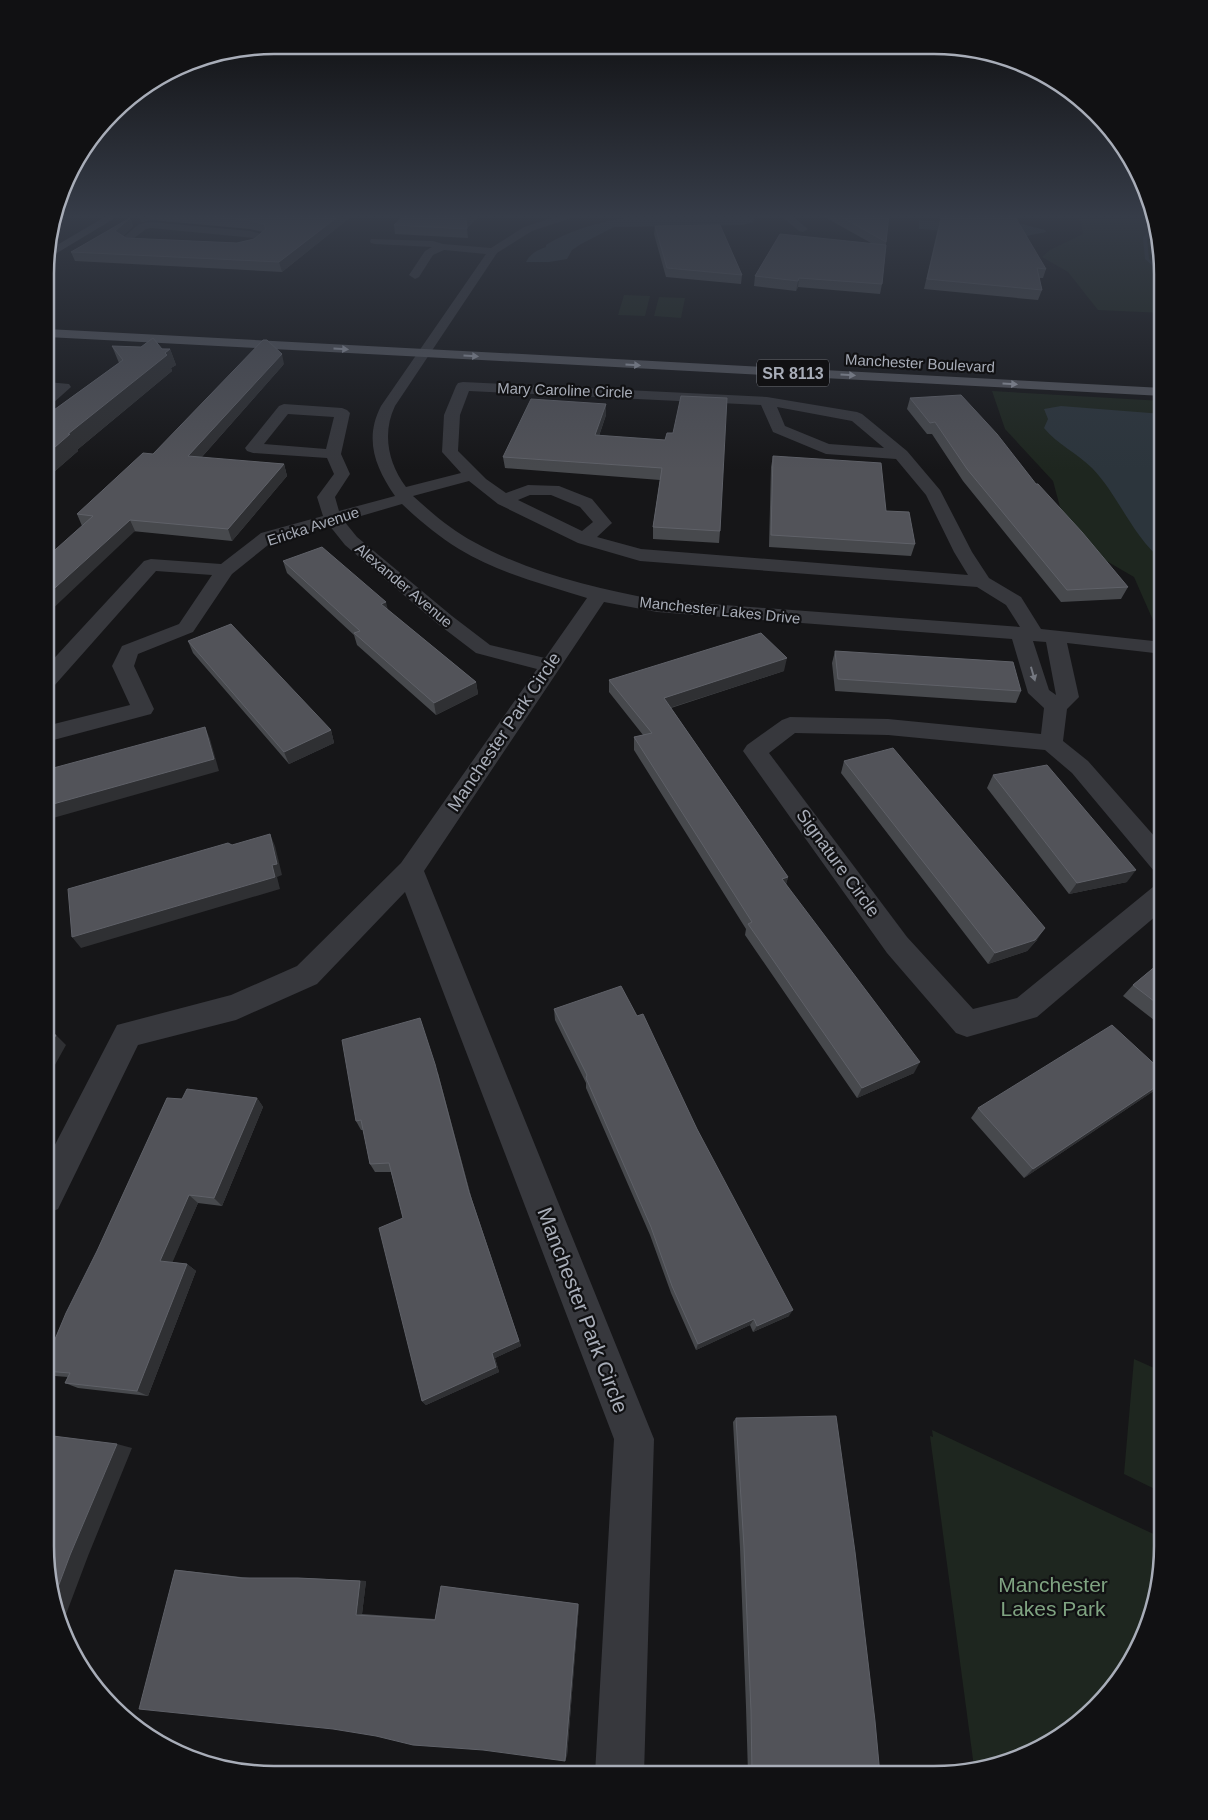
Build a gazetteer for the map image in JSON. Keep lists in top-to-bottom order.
{
  "streets": {
    "main road": ["Manchester Boulevard", "SR 8113"],
    "street": [
      "Mary Caroline Circle",
      "Ericka Avenue",
      "Alexander Avenue",
      "Manchester Lakes Drive",
      "Manchester Park Circle",
      "Signature Circle"
    ]
  },
  "crossings": [
    ["Manchester Boulevard", "Manchester Lakes Drive"],
    ["Mary Caroline Circle", "Manchester Lakes Drive"],
    ["Ericka Avenue", "Alexander Avenue"],
    ["Ericka Avenue", "Manchester Lakes Drive"],
    ["Alexander Avenue", "Manchester Park Circle"],
    ["Manchester Lakes Drive", "Manchester Park Circle"]
  ],
  "parks": ["Manchester Lakes Park"]
}
